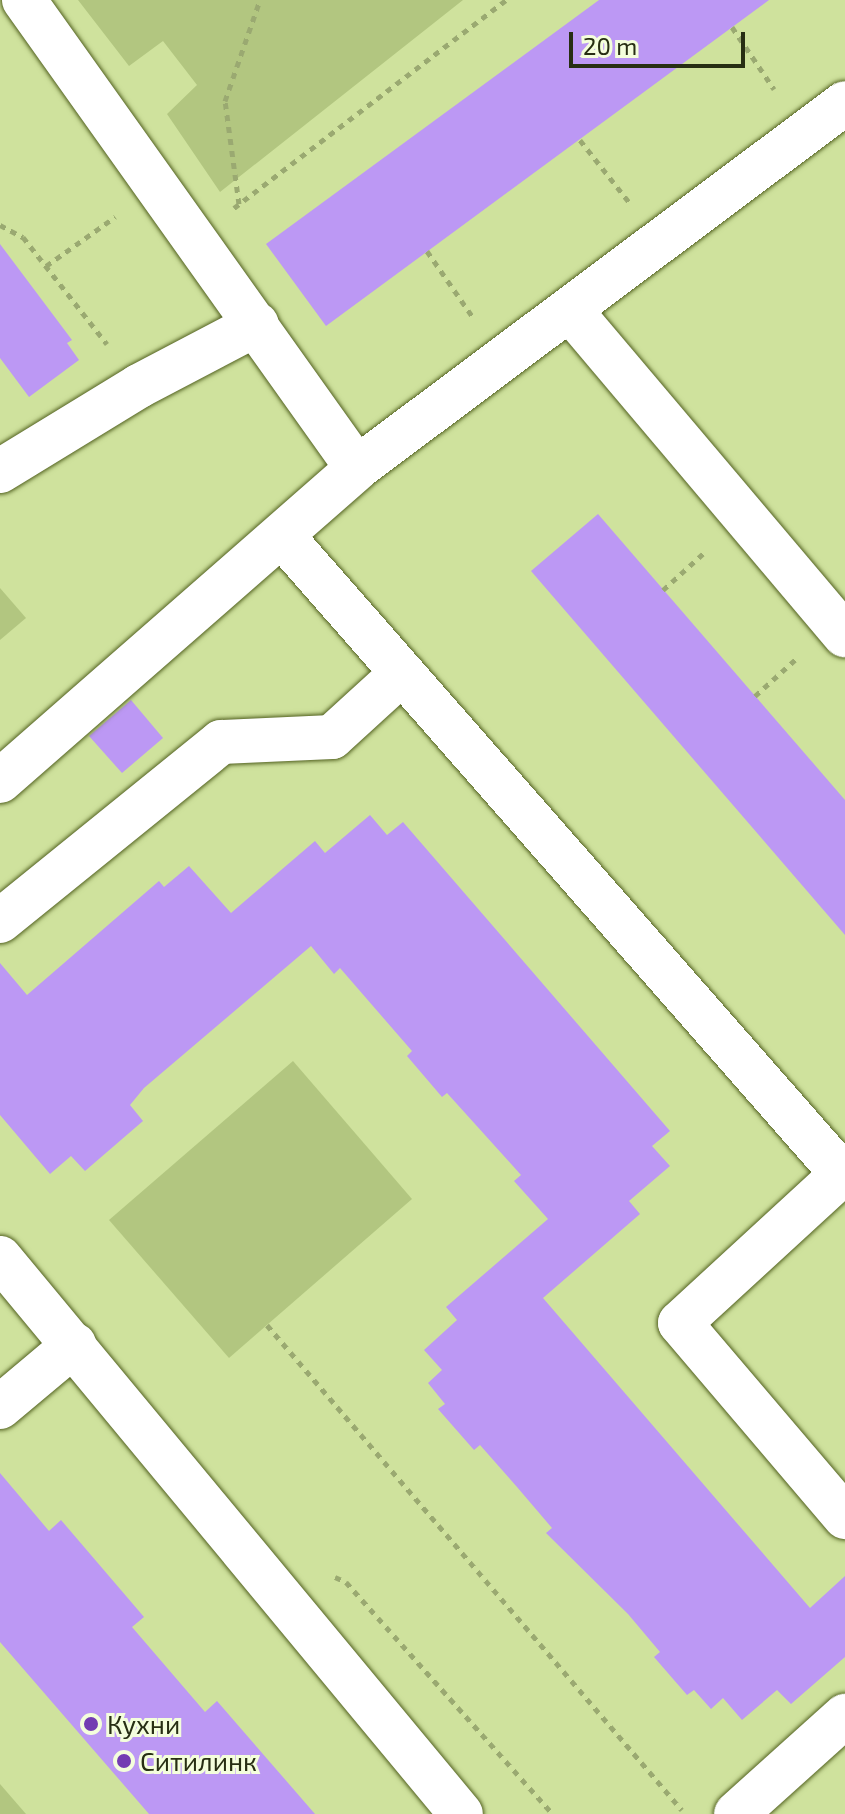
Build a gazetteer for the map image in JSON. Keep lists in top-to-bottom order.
{
  "places": ["Кухни", "Ситилинк"],
  "scale_bar": "20 m"
}
